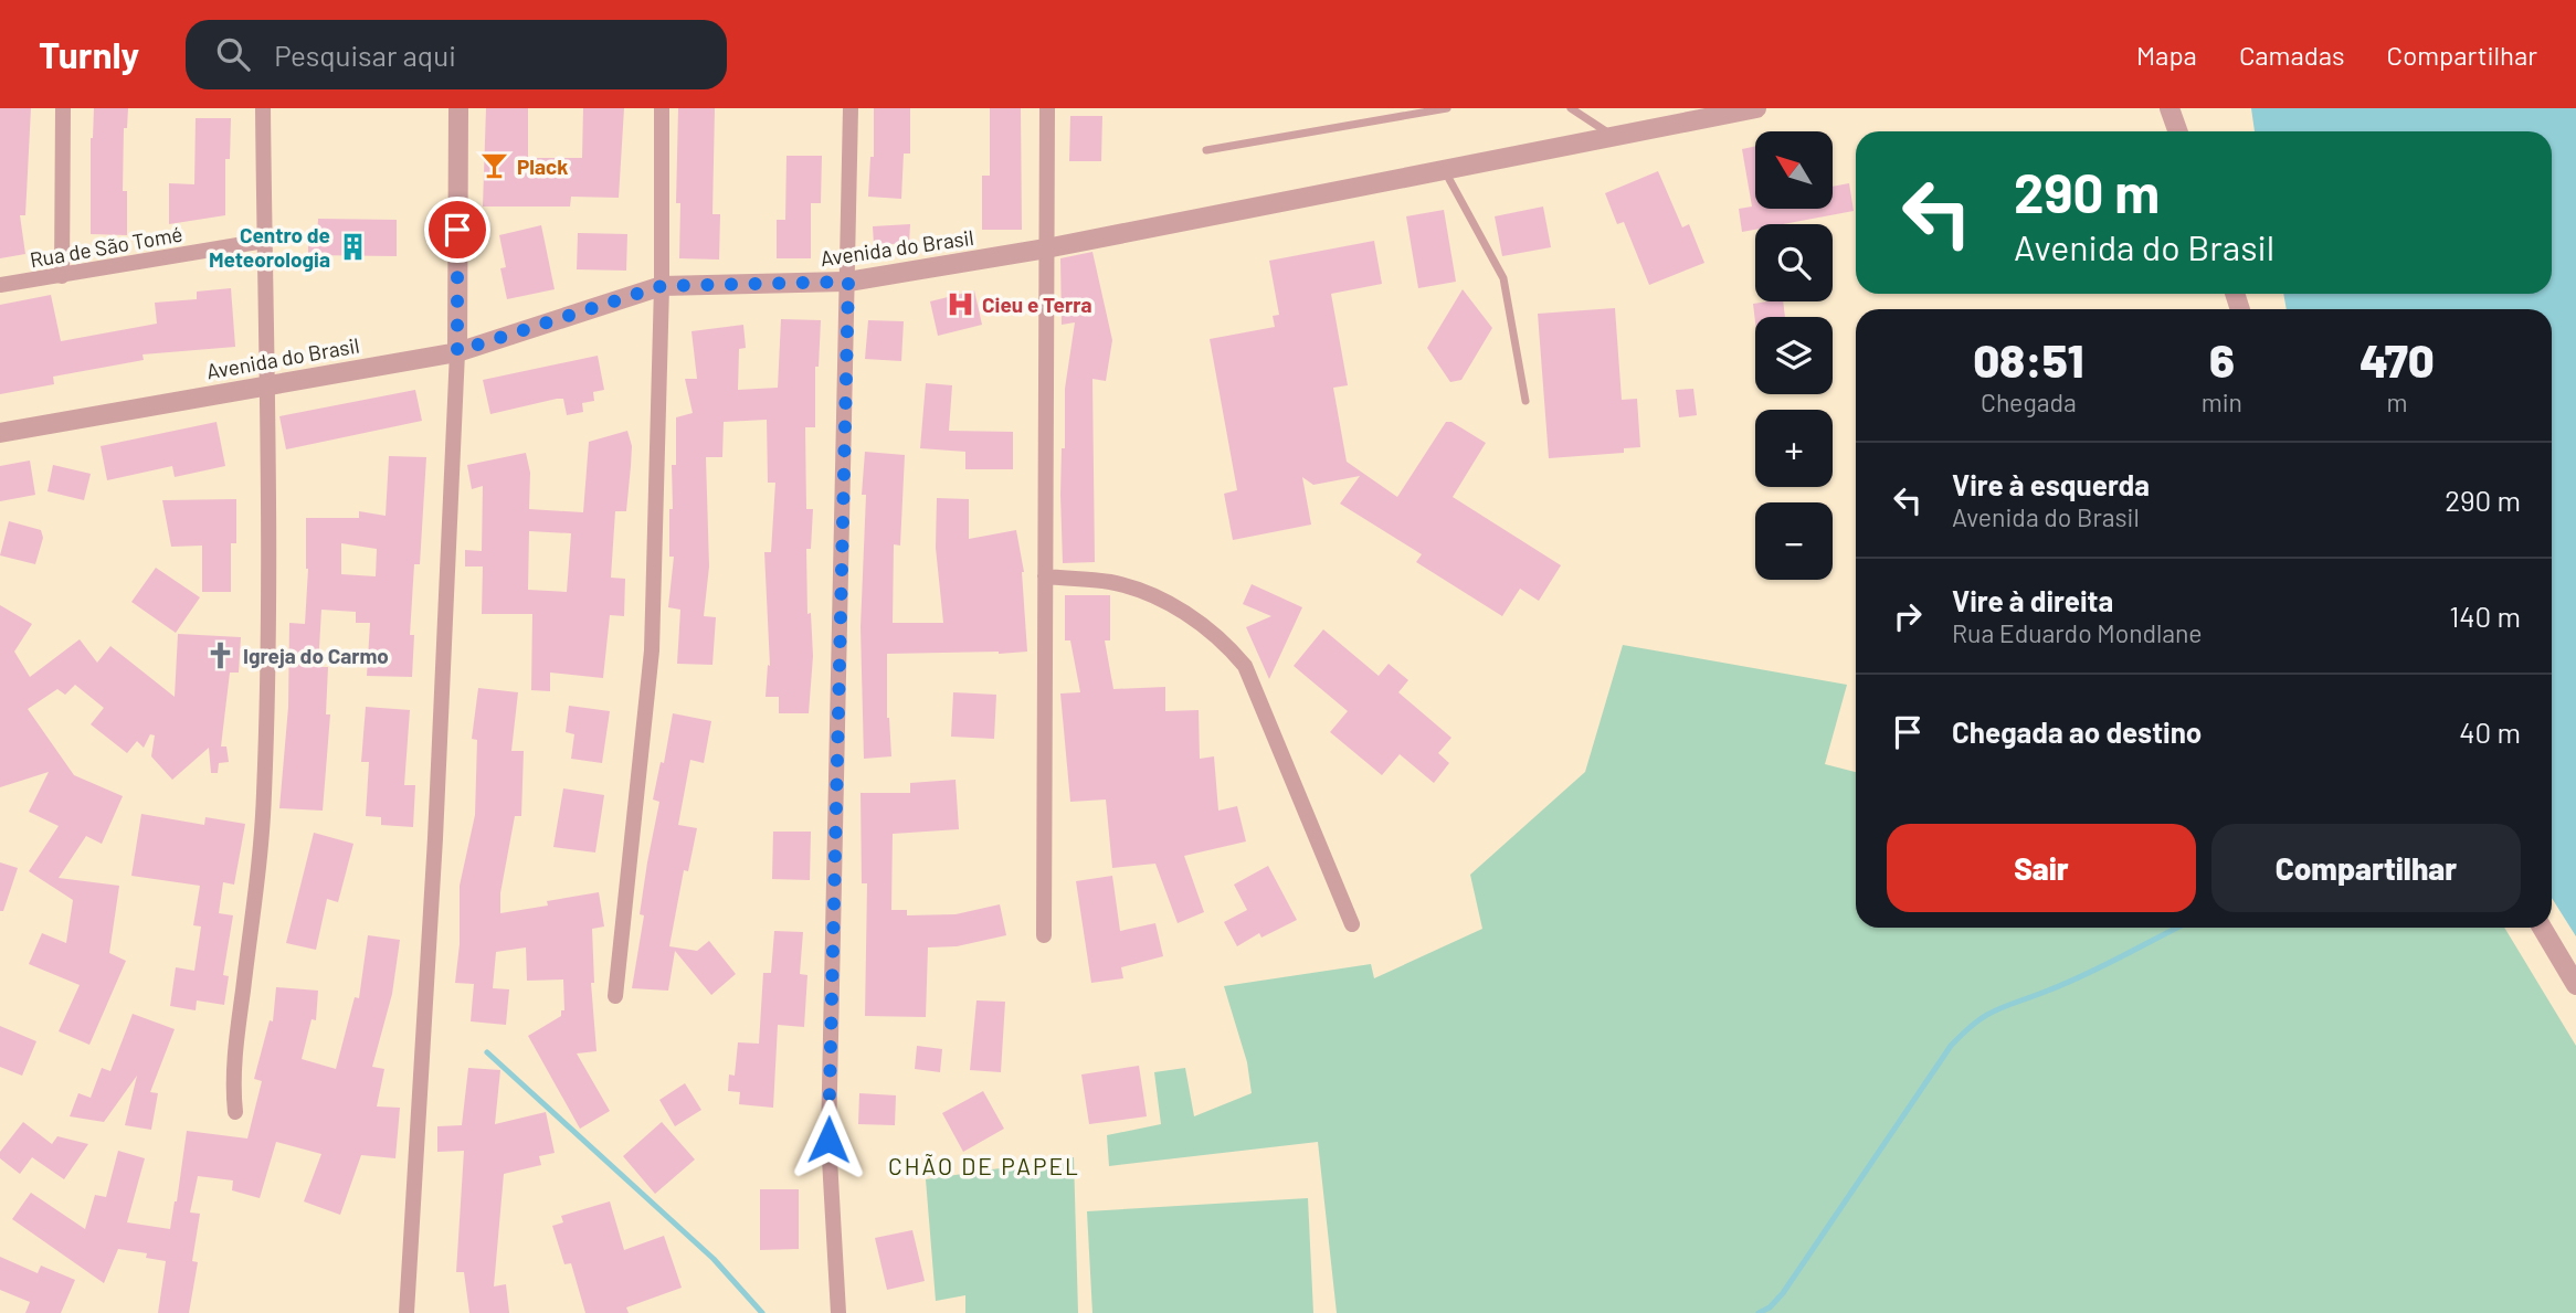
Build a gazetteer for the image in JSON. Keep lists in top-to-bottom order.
{
  "streets": {
    "street": ["Rua de São Tomé", "Avenida do Brasil"]
  },
  "districts": ["CHÃO DE PAPEL"],
  "places": {
    "bar": ["Plack"],
    "building": ["Centro de Meteorologia"],
    "hospital": ["Cieu e Terra"],
    "church": ["Igreja do Carmo"]
  },
  "north": "top left",
  "page": {
    "header": "Turnly",
    "search": "Pesquisar aqui",
    "nav": ["Mapa", "Camadas", "Compartilhar"],
    "map_buttons": ["+", "−"],
    "turn": ["290 m", "Avenida do Brasil"],
    "eta": [
      "08:51",
      "Chegada",
      "6",
      "min",
      "470",
      "m"
    ],
    "list": [
      {
        "name": "Vire à esquerda",
        "note": "Avenida do Brasil",
        "value": "290 m"
      },
      {
        "name": "Vire à direita",
        "note": "Rua Eduardo Mondlane",
        "value": "140 m"
      },
      {
        "name": "Chegada ao destino",
        "value": "40 m"
      }
    ],
    "buttons": ["Sair", "Compartilhar"]
  }
}
